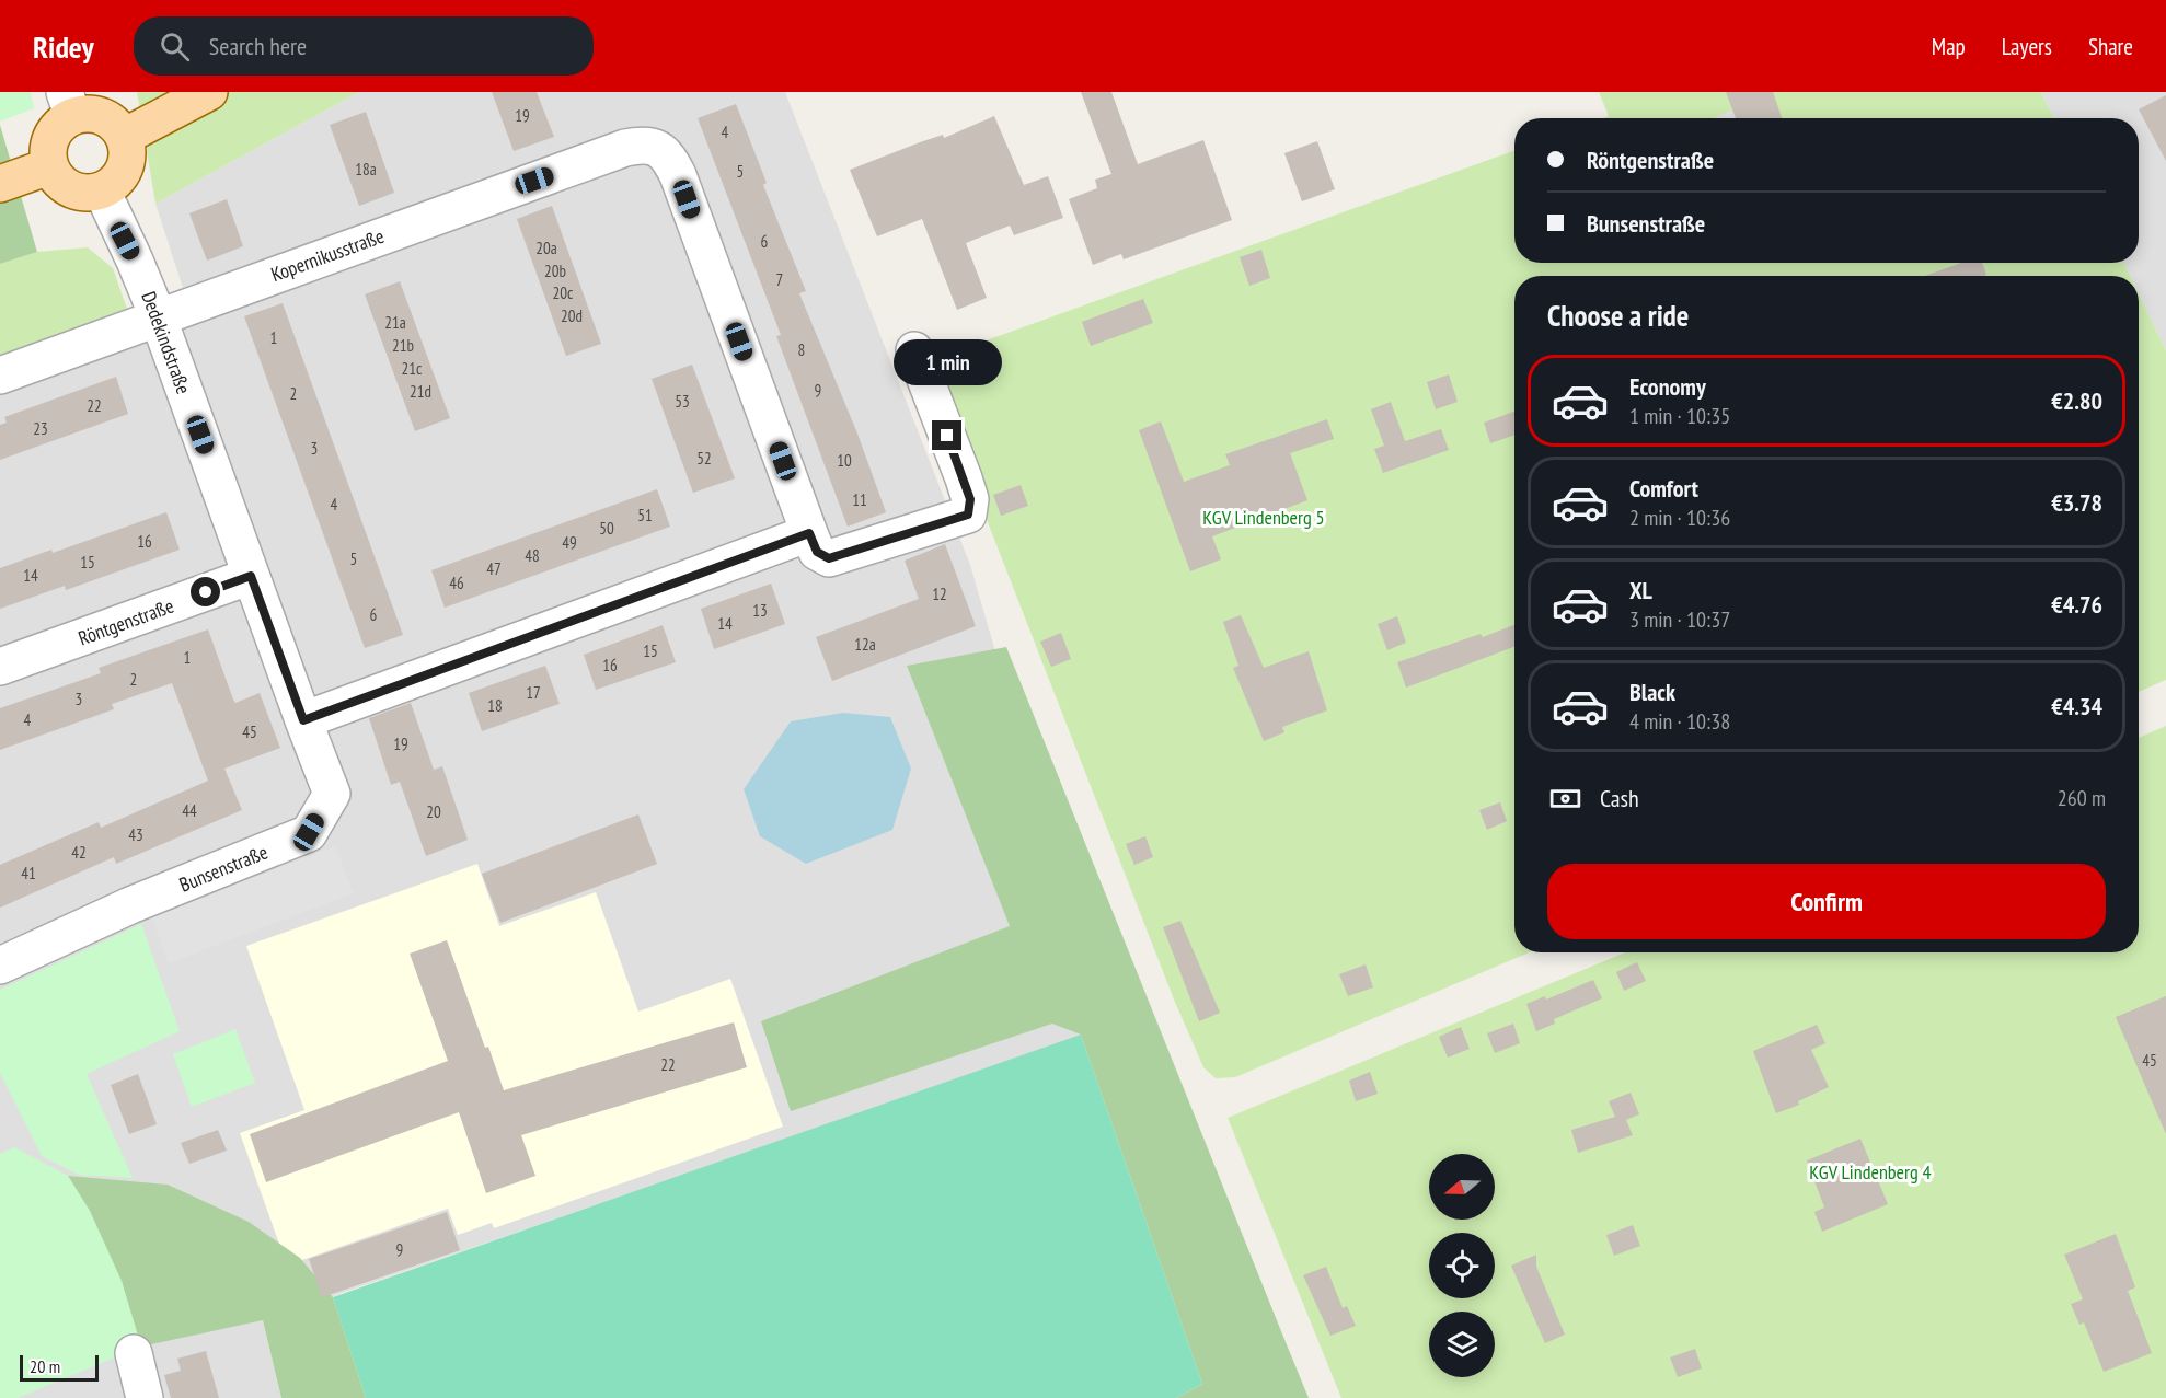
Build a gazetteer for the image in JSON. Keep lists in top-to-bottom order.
{
  "streets": {
    "street": [
      "Kopernikusstraße",
      "Dedekindstraße",
      "Röntgenstraße",
      "Bunsenstraße"
    ]
  },
  "crossings": [
    ["Kopernikusstraße", "Dedekindstraße"],
    ["Dedekindstraße", "Röntgenstraße"],
    ["Dedekindstraße", "Bunsenstraße"]
  ],
  "parks": ["KGV Lindenberg 5", "KGV Lindenberg 4"],
  "house_numbers": [
    "19",
    "4",
    "18a",
    "5",
    "6",
    "20a",
    "20b",
    "7",
    "20c",
    "20d",
    "21a",
    "1",
    "21b",
    "8",
    "21c",
    "9",
    "21d",
    "2",
    "53",
    "22",
    "23",
    "3",
    "52",
    "10",
    "11",
    "4",
    "51",
    "50",
    "16",
    "49",
    "48",
    "5",
    "15",
    "47",
    "14",
    "46",
    "12",
    "13",
    "6",
    "14",
    "12a",
    "15",
    "1",
    "16",
    "2",
    "17",
    "3",
    "18",
    "4",
    "45",
    "19",
    "44",
    "20",
    "43",
    "42",
    "41",
    "45",
    "22",
    "9"
  ],
  "scale_bar": "20 m",
  "north": "left",
  "page": {
    "header": "Ridey",
    "search": "Search here",
    "nav": ["Map", "Layers", "Share"],
    "banner": ["Röntgenstraße", "Bunsenstraße"],
    "heading": "Choose a ride",
    "bubble": "1 min",
    "list": [
      {
        "name": "Economy",
        "note": "1 min · 10:35",
        "value": "€2.80"
      },
      {
        "name": "Comfort",
        "note": "2 min · 10:36",
        "value": "€3.78"
      },
      {
        "name": "XL",
        "note": "3 min · 10:37",
        "value": "€4.76"
      },
      {
        "name": "Black",
        "note": "4 min · 10:38",
        "value": "€4.34"
      }
    ],
    "pay": ["Cash", "260 m"],
    "buttons": "Confirm",
    "scale": "20 m"
  }
}
